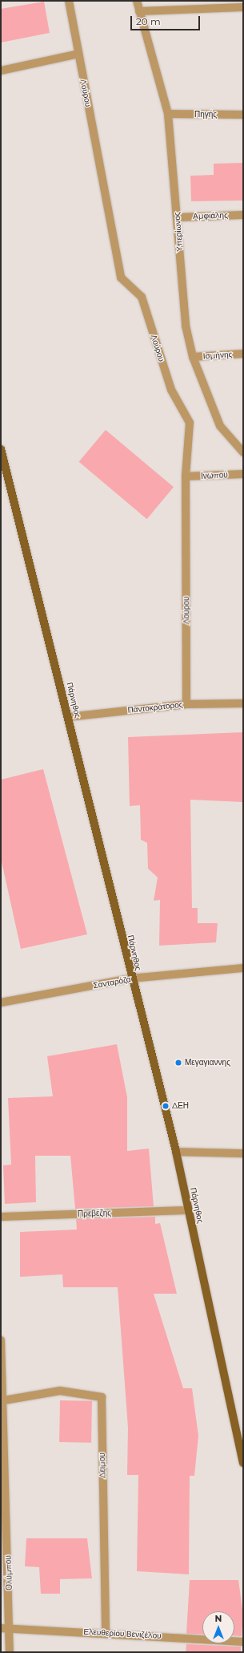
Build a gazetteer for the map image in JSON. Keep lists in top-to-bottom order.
{
  "streets": {
    "main road": ["Πάρνηθος"],
    "street": [
      "Λούρου",
      "Πηγής",
      "Αμφιάλης",
      "Υπερίωνος",
      "Ισμήνης",
      "Ινωπού",
      "Παντοκράτορος",
      "Σανταρόζα",
      "Πρεβέζης",
      "Δειμου",
      "Ολύμπου",
      "Ελευθερίου Βενιζέλου"
    ]
  },
  "crossings": [
    ["Λούρου", "Ινωπού"],
    ["Λούρου", "Παντοκράτορος"],
    ["Πηγής", "Υπερίωνος"],
    ["Αμφιάλης", "Υπερίωνος"],
    ["Υπερίωνος", "Ισμήνης"],
    ["Πάρνηθος", "Παντοκράτορος"],
    ["Πάρνηθος", "Σανταρόζα"],
    ["Πάρνηθος", "Πρεβέζης"],
    ["Δειμου", "Ολύμπου"],
    ["Δειμου", "Ελευθερίου Βενιζέλου"],
    ["Ολύμπου", "Ελευθερίου Βενιζέλου"]
  ],
  "places": ["Μεγαγιαννης", "ΔΕΗ"],
  "scale_bar": "20 m",
  "north": "top"
}
